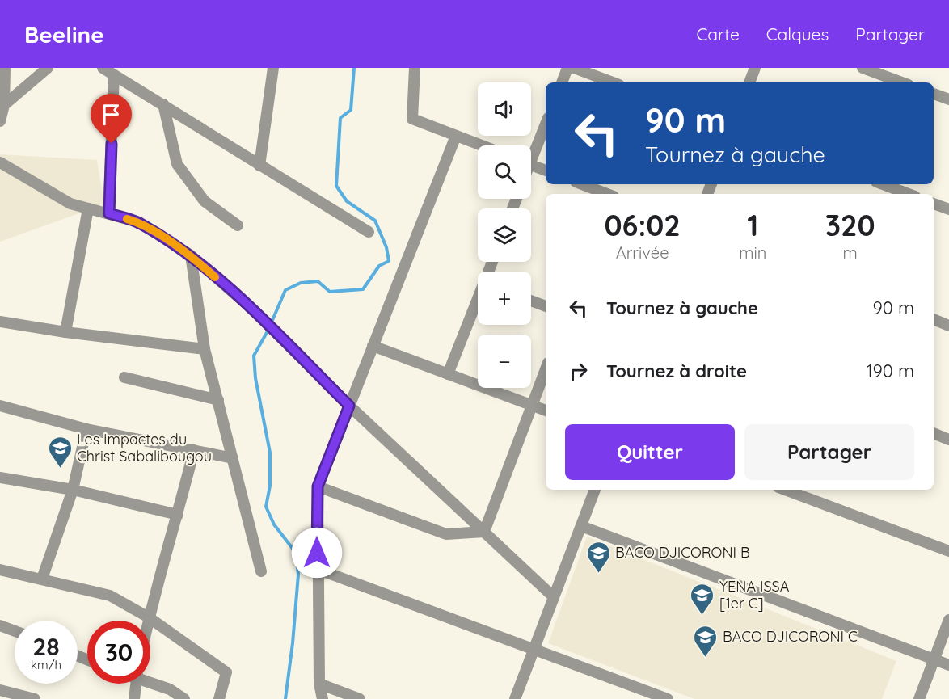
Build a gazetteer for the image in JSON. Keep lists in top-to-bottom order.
{
  "places": {
    "school or university": [
      "Les Impactes du Christ Sabalibougou",
      "BACO DJICORONI B",
      "YENA ISSA [1er C]",
      "BACO DJICORONI C"
    ]
  },
  "page": {
    "header": "Beeline",
    "nav": ["Carte", "Calques", "Partager"],
    "map_buttons": ["+", "−"],
    "turn": ["90 m", "Tournez à gauche"],
    "eta": [
      "06:02",
      "Arrivée",
      "1",
      "min",
      "320",
      "m"
    ],
    "list": [
      {
        "name": "Tournez à gauche",
        "value": "90 m"
      },
      {
        "name": "Tournez à droite",
        "value": "190 m"
      }
    ],
    "buttons": ["Quitter", "Partager"],
    "speed": "28 km/h",
    "limit": "30"
  }
}
